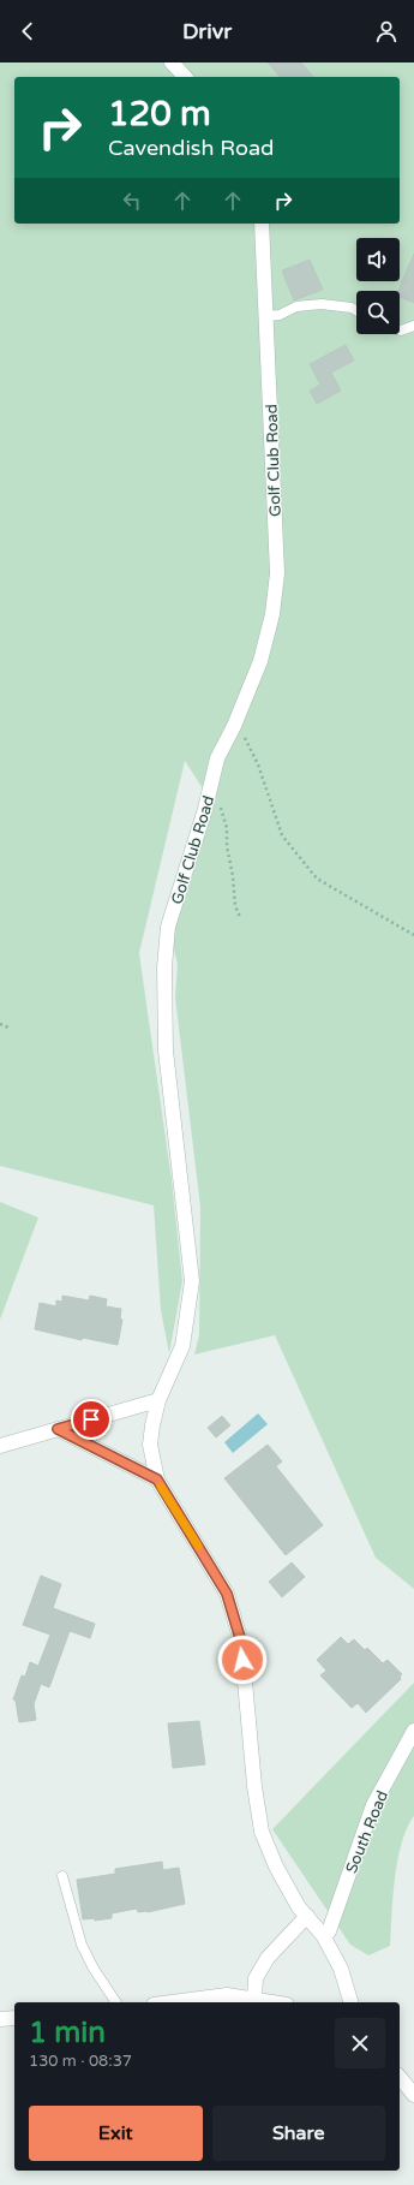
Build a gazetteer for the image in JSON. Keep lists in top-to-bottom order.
{
  "streets": {
    "street": ["Golf Club Road", "South Road"]
  },
  "page": {
    "header": "Drivr",
    "turn": ["120 m", "Cavendish Road"],
    "heading": ["1 min", "130 m · 08:37"],
    "buttons": ["Exit", "Share"]
  }
}
